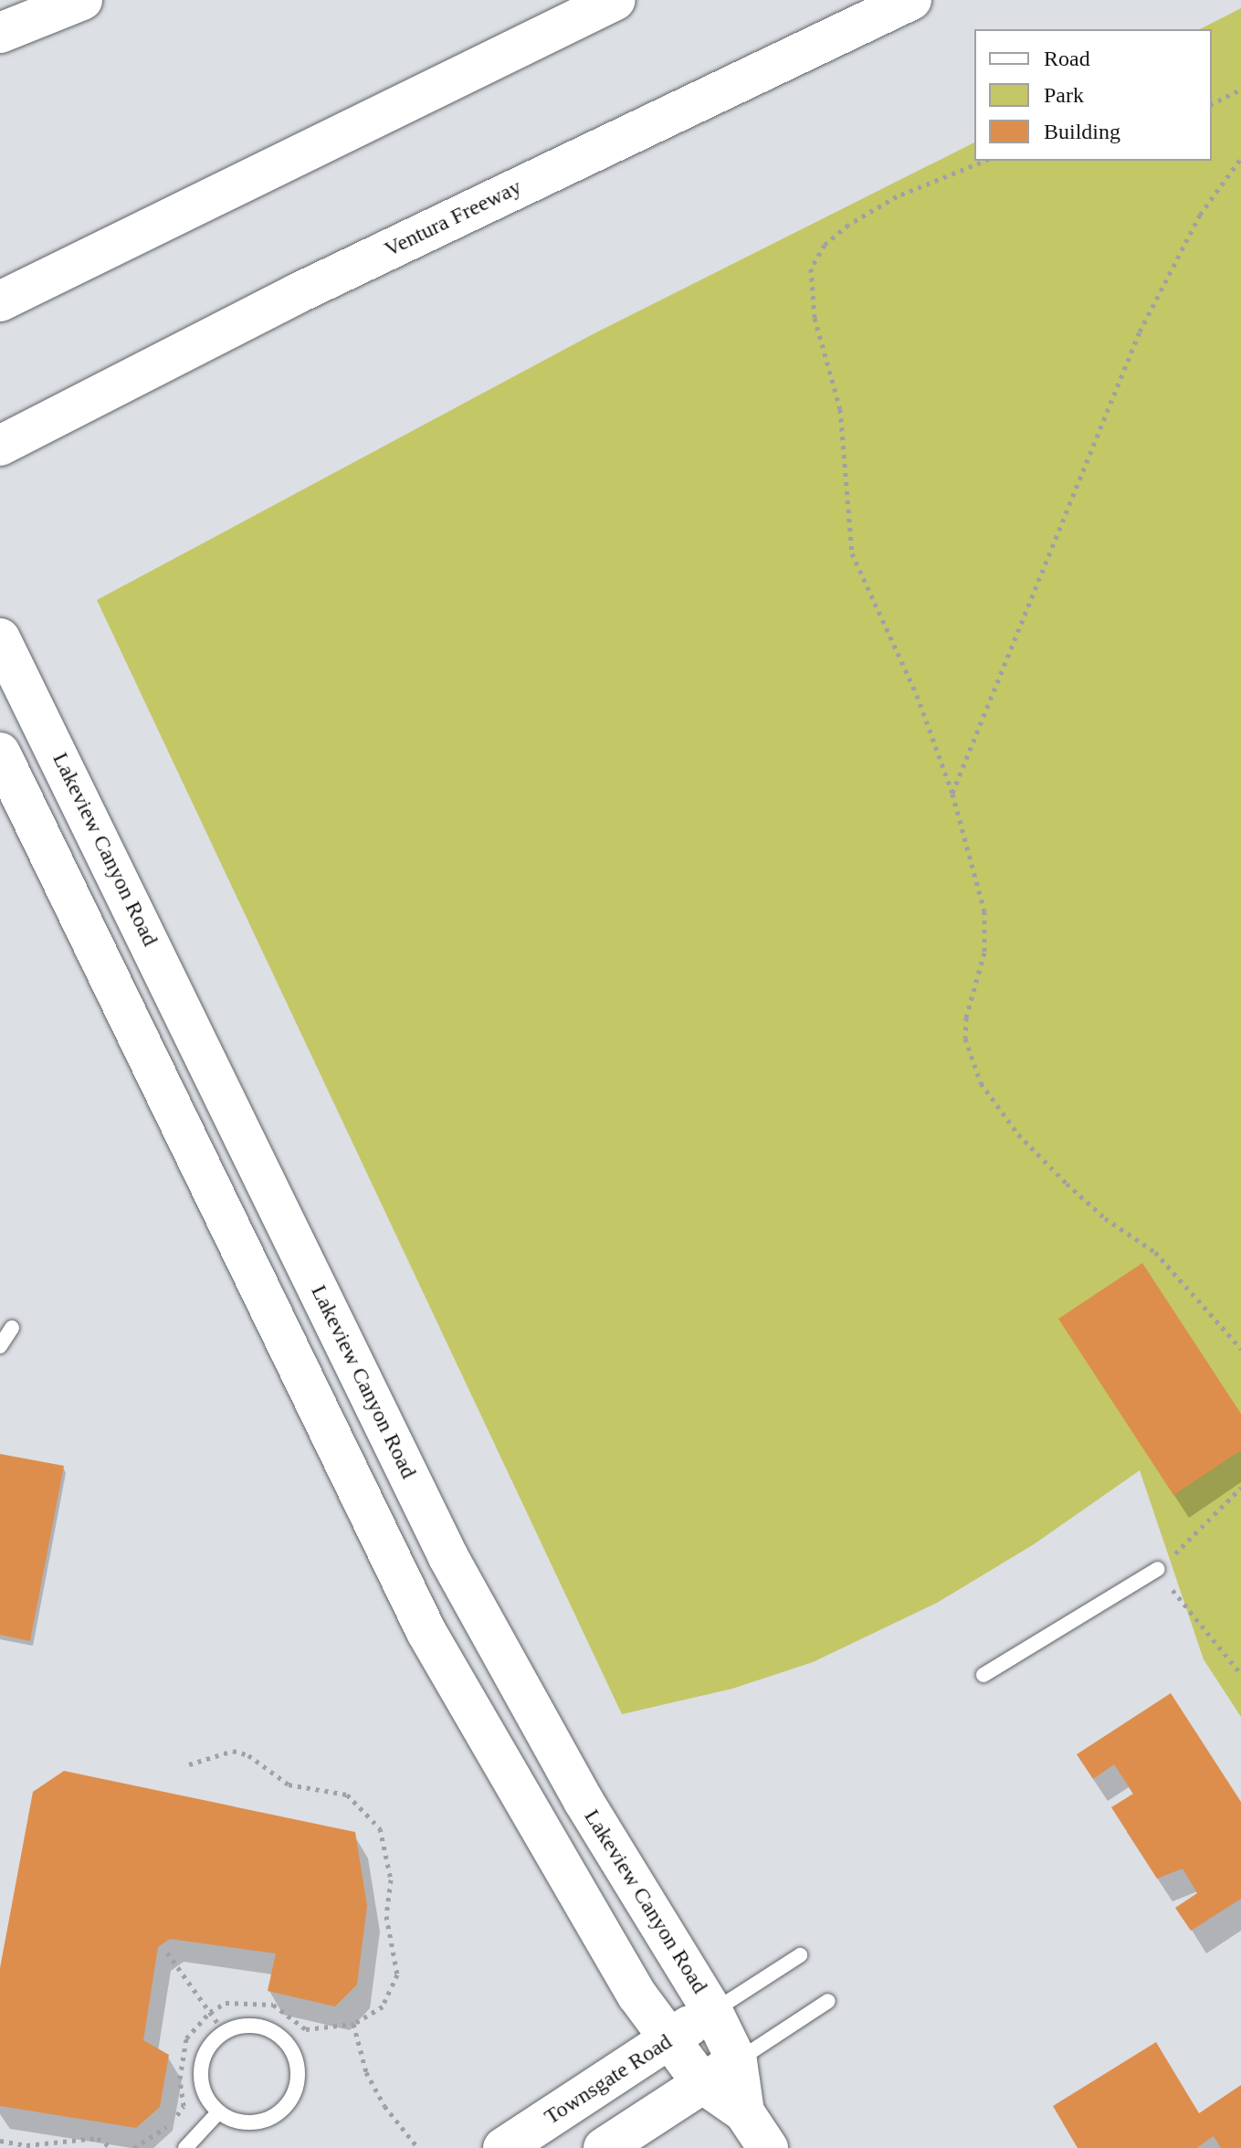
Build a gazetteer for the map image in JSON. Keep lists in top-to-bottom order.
{
  "streets": {
    "main road": ["Ventura Freeway", "Lakeview Canyon Road", "Townsgate Road"]
  },
  "crossings": [
    ["Lakeview Canyon Road", "Townsgate Road"]
  ],
  "legend": ["Road", "Park", "Building"]
}
